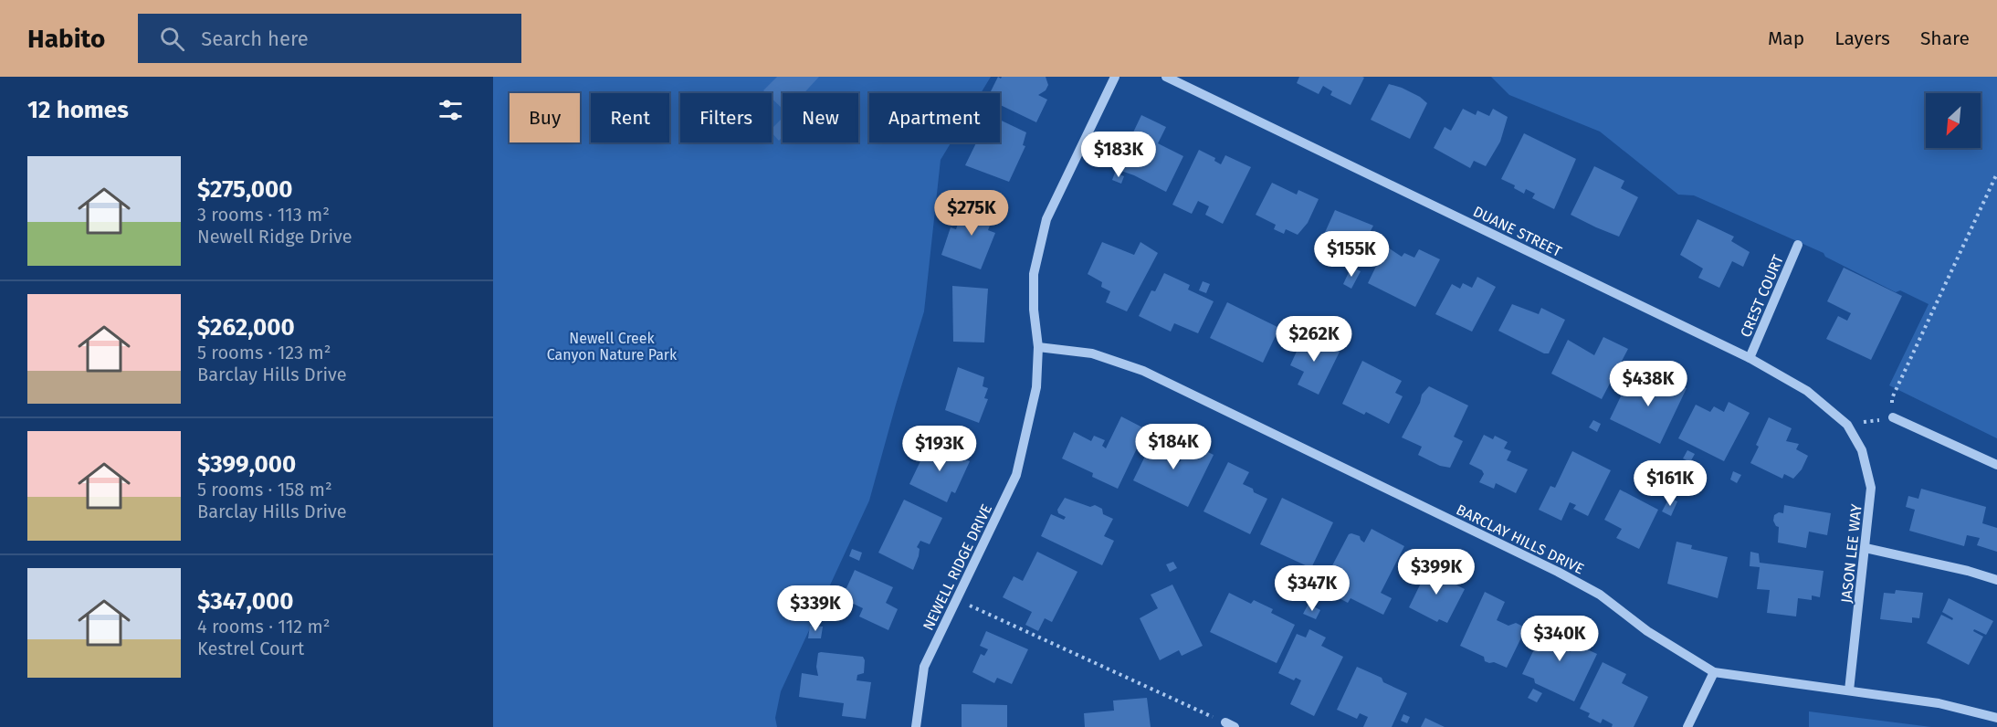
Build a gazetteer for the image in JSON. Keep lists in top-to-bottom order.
{
  "streets": {
    "street": [
      "DUANE STREET",
      "CREST COURT",
      "BARCLAY HILLS DRIVE",
      "JASON LEE WAY",
      "NEWELL RIDGE DRIVE"
    ]
  },
  "crossings": [
    ["DUANE STREET", "CREST COURT"],
    ["DUANE STREET", "JASON LEE WAY"],
    ["BARCLAY HILLS DRIVE", "JASON LEE WAY"],
    ["BARCLAY HILLS DRIVE", "NEWELL RIDGE DRIVE"]
  ],
  "parks": ["Newell Creek Canyon Nature Park"],
  "north": "bottom left",
  "page": {
    "header": "Habito",
    "search": "Search here",
    "nav": ["Map", "Layers", "Share"],
    "heading": "12 homes",
    "chip": [
      "Buy",
      "Rent",
      "Filters",
      "New",
      "Apartment"
    ],
    "price": [
      "$183K",
      "$275K",
      "$155K",
      "$262K",
      "$438K",
      "$184K",
      "$193K",
      "$161K",
      "$399K",
      "$347K",
      "$339K",
      "$340K"
    ],
    "list": [
      {
        "name": "$275,000",
        "note": "3 rooms · 113 m² · Newell Ridge Drive"
      },
      {
        "name": "$262,000",
        "note": "5 rooms · 123 m² · Barclay Hills Drive"
      },
      {
        "name": "$399,000",
        "note": "5 rooms · 158 m² · Barclay Hills Drive"
      },
      {
        "name": "$347,000",
        "note": "4 rooms · 112 m² · Kestrel Court"
      }
    ]
  }
}
